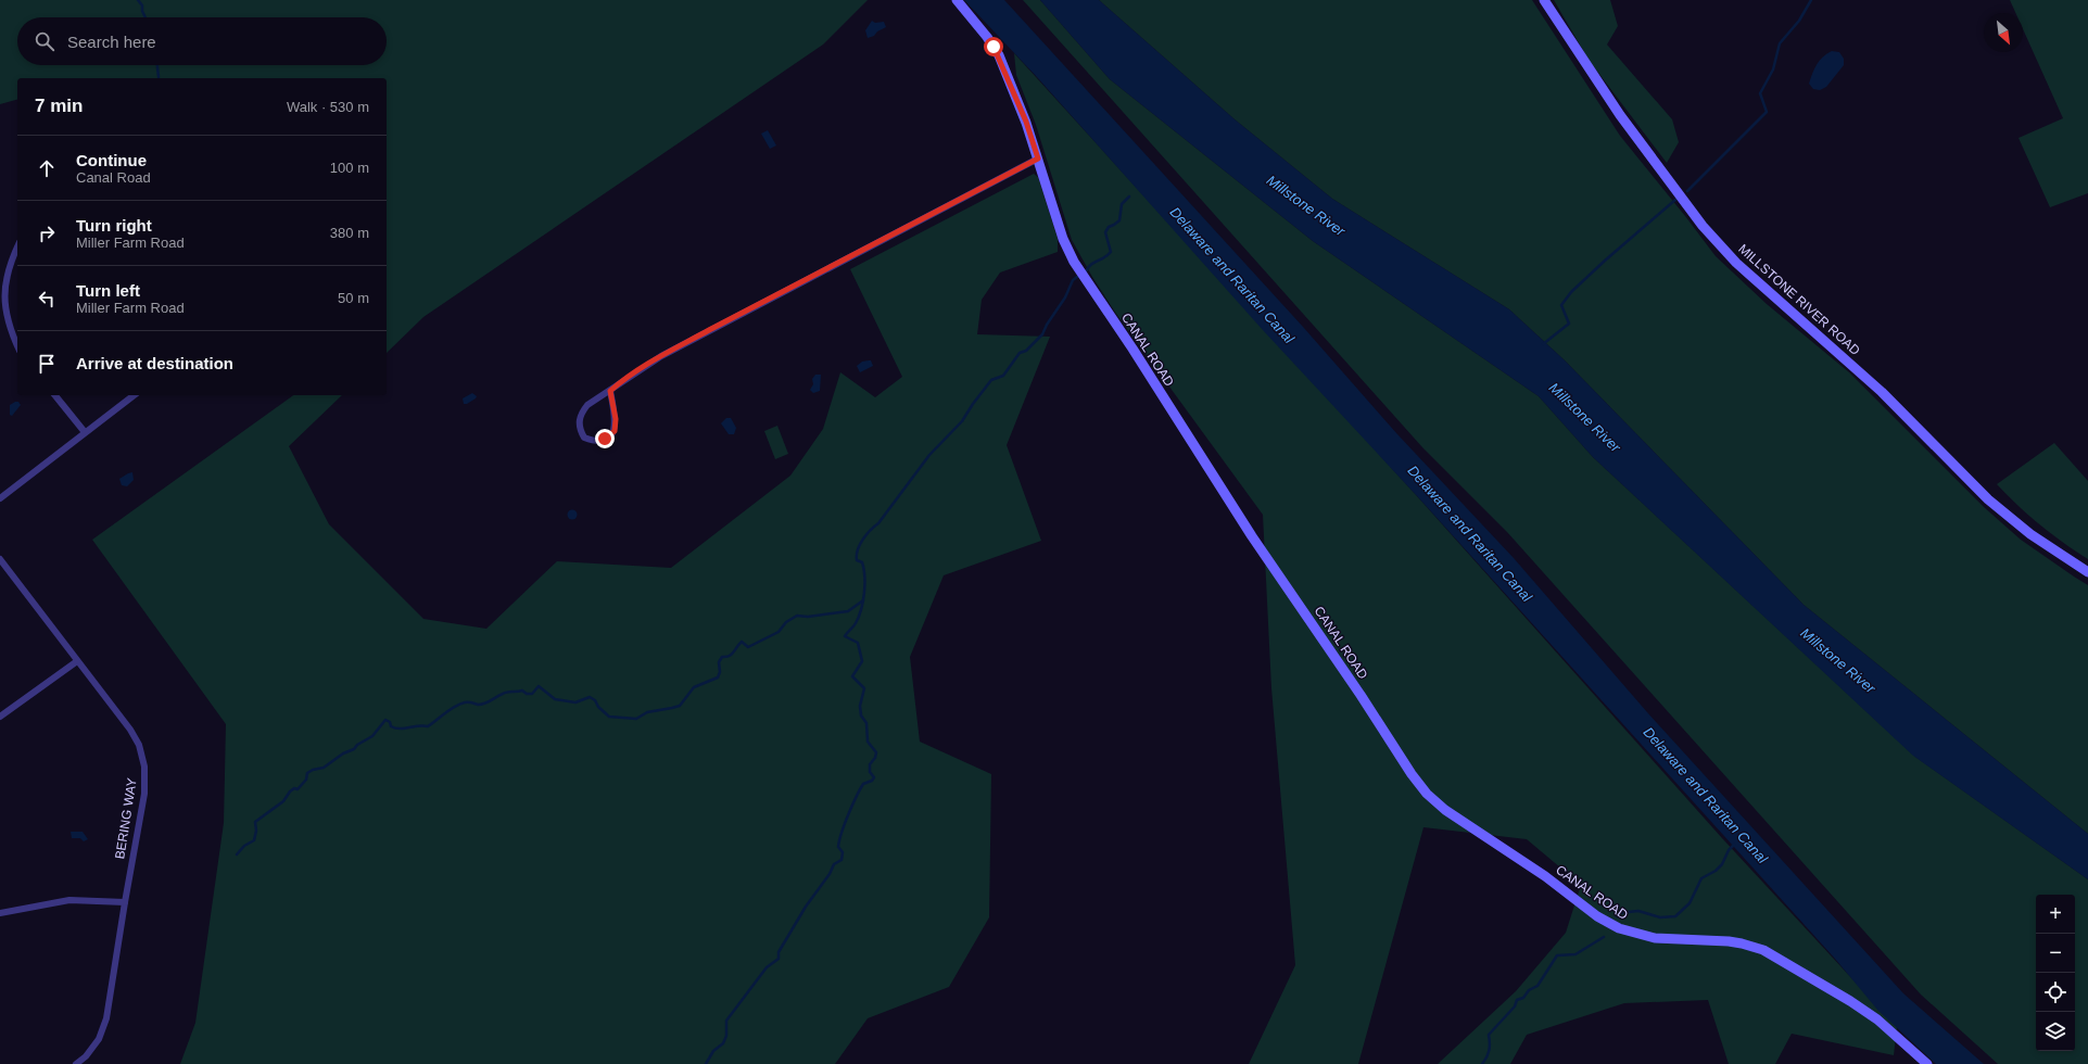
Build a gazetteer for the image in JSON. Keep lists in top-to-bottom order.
{
  "streets": {
    "street": ["MILLSTONE RIVER ROAD", "CANAL ROAD", "BERING WAY"]
  },
  "water": ["Millstone River", "Delaware and Raritan Canal"],
  "north": "bottom right",
  "page": {
    "search": "Search here",
    "heading": ["7 min", "Walk · 530 m"],
    "list": [
      ["Continue", "Canal Road", "100 m"],
      ["Turn right", "Miller Farm Road", "380 m"],
      ["Turn left", "Miller Farm Road", "50 m"],
      "Arrive at destination"
    ],
    "map_buttons": ["+", "−"]
  }
}
